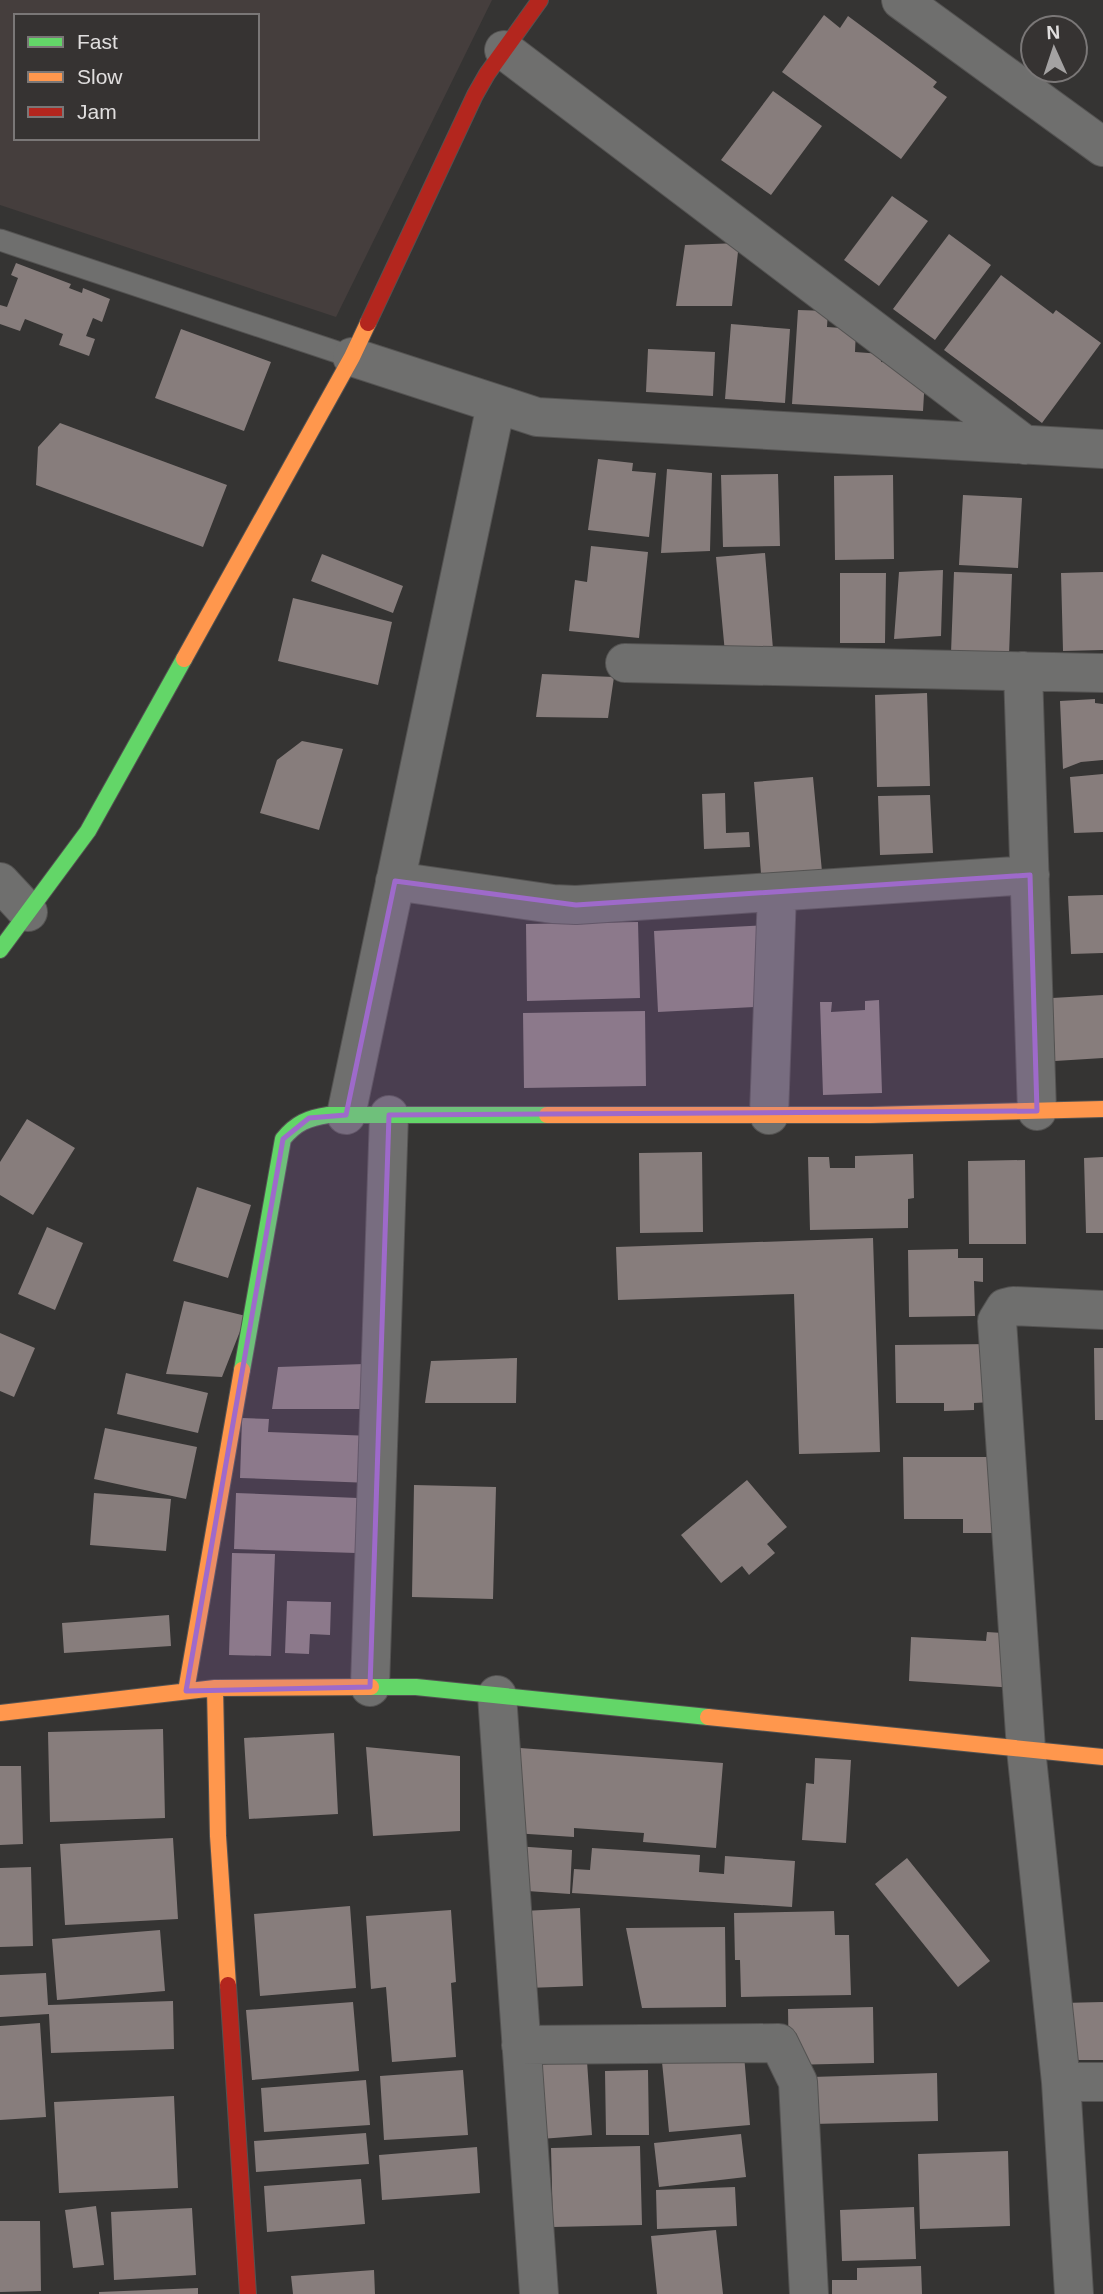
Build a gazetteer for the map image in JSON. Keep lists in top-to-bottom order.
{
  "legend": ["Fast", "Slow", "Jam"],
  "north": "top"
}
